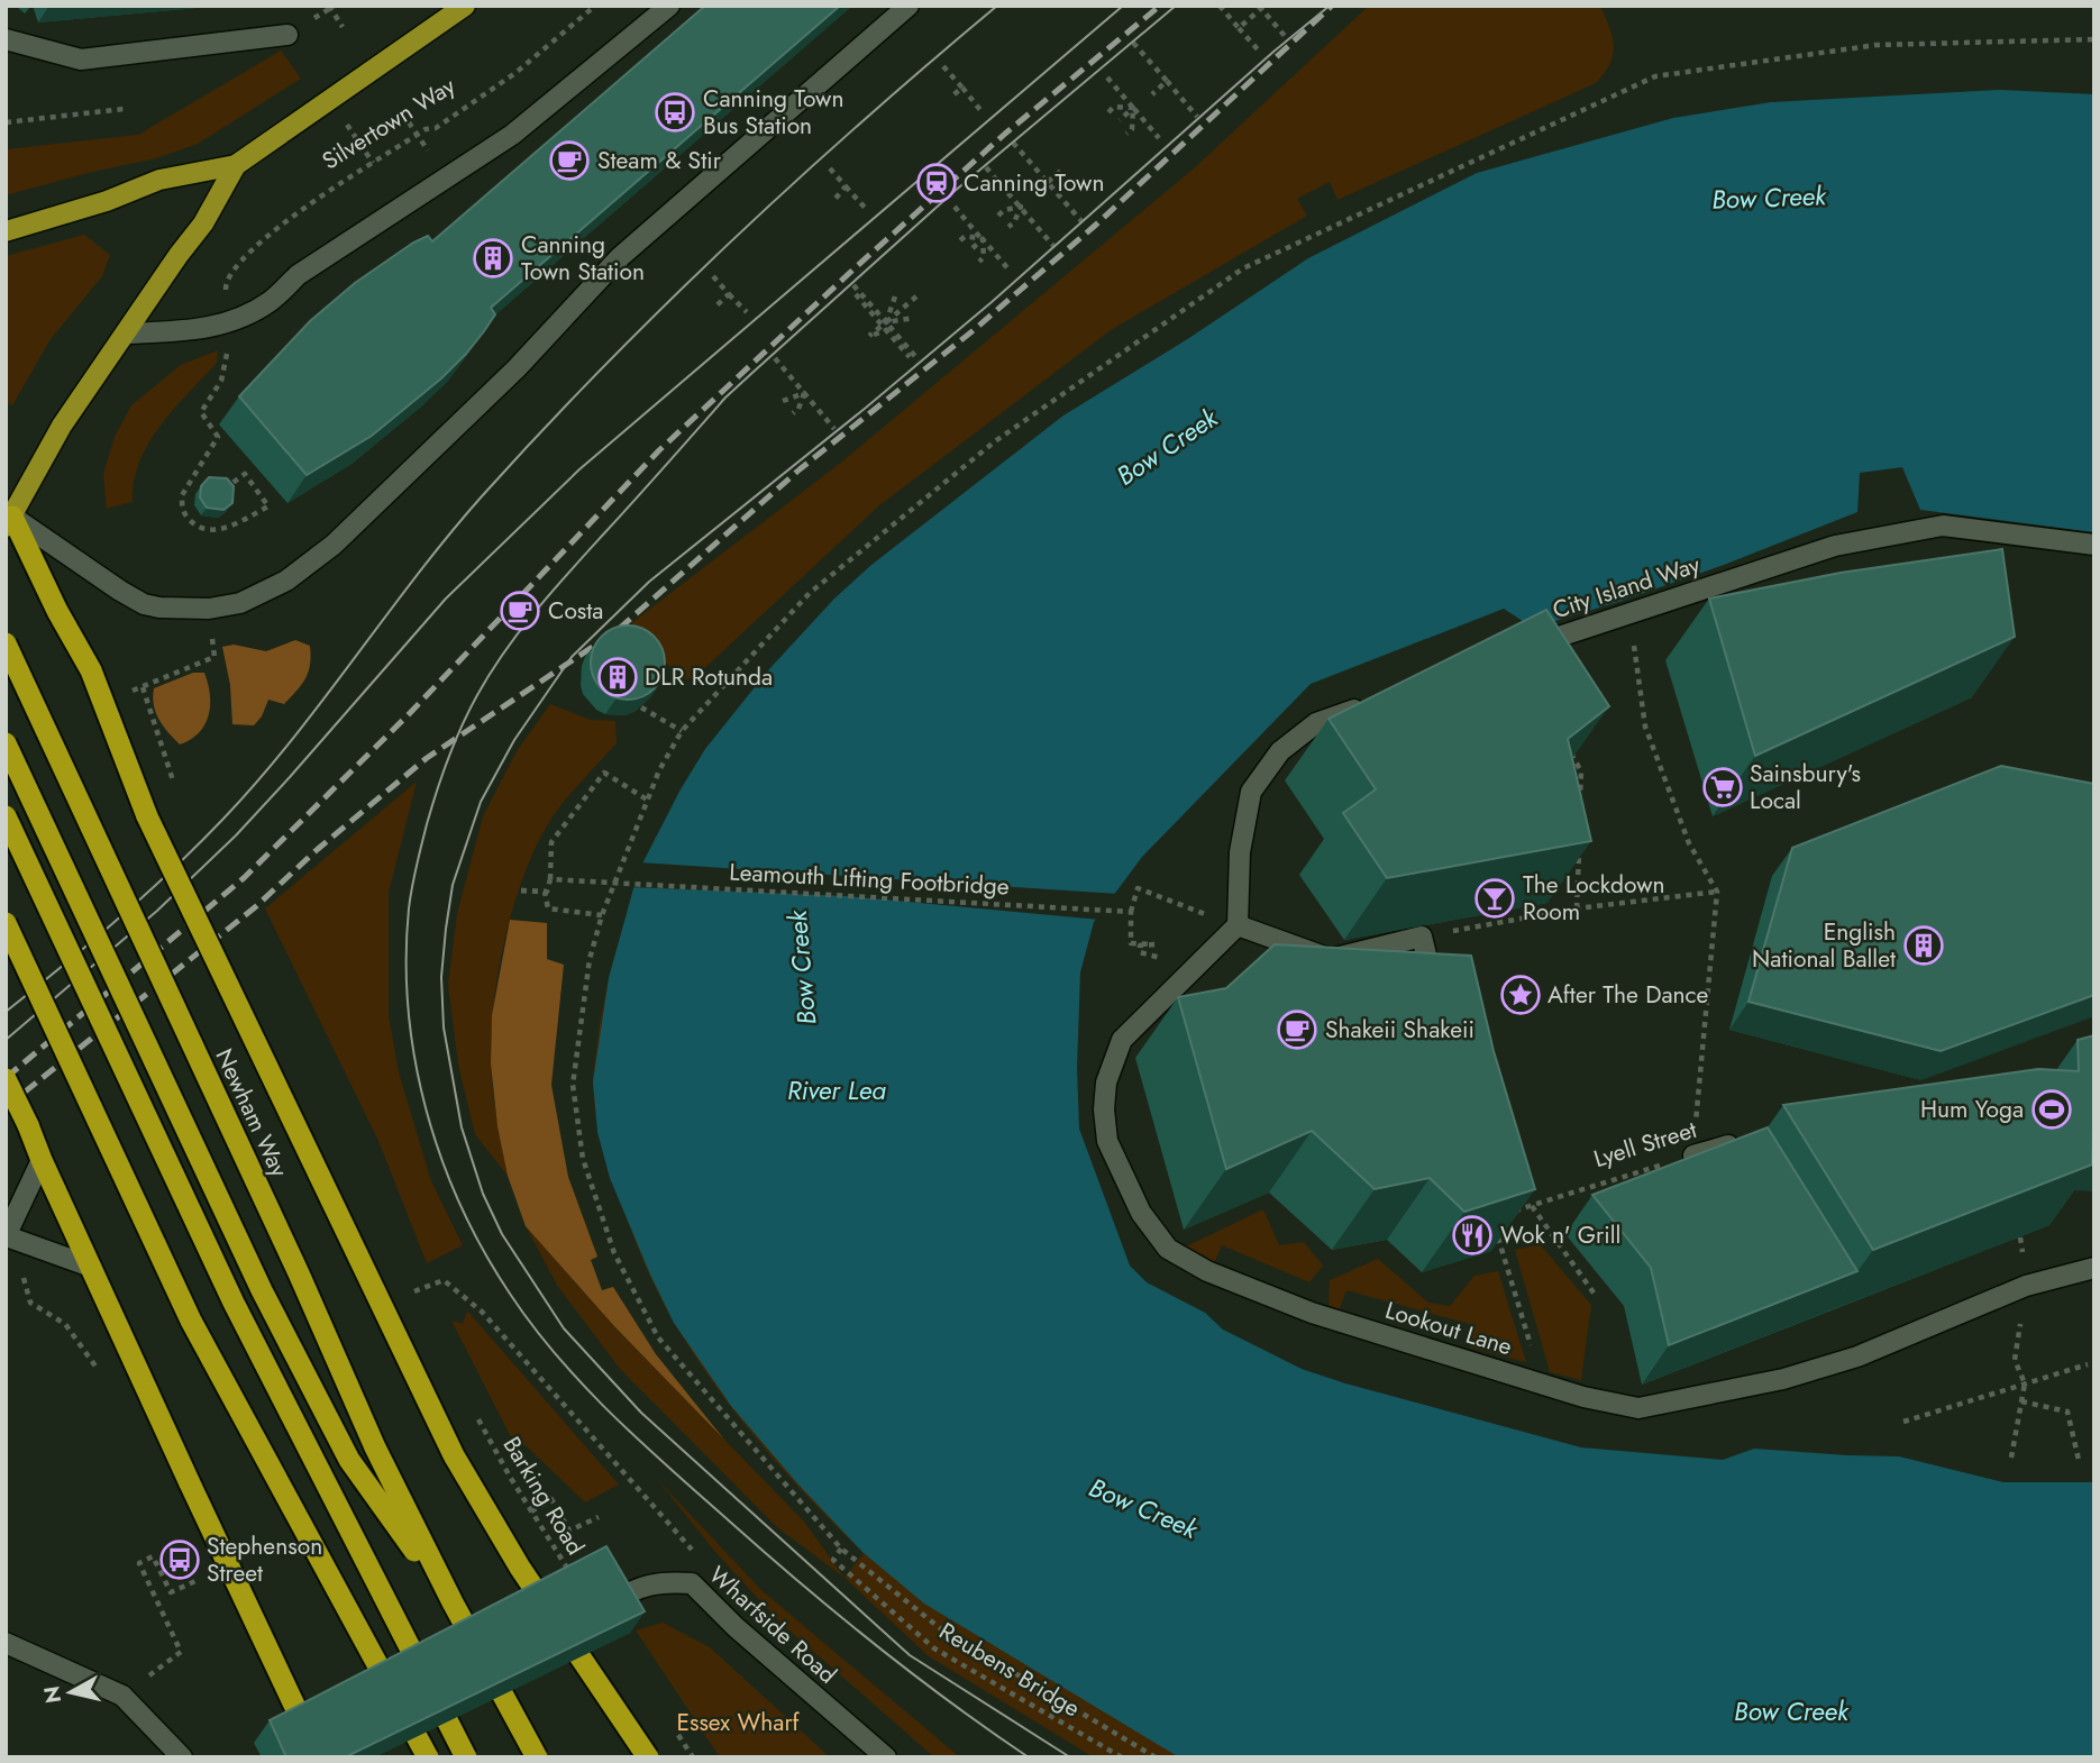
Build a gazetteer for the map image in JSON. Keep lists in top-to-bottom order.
{
  "streets": {
    "highway": ["Newham Way"],
    "main road": ["Silvertown Way"],
    "street": [
      "City Island Way",
      "Lyell Street",
      "Lookout Lane",
      "Wharfside Road"
    ],
    "path": ["Leamouth Lifting Footbridge", "Barking Road", "Reubens Bridge"]
  },
  "water": ["Bow Creek", "River Lea"],
  "parks": ["Essex Wharf"],
  "places": {
    "bus stop": ["Canning Town Bus Station", "Stephenson Street"],
    "cafe": ["Steam & Stir", "Costa", "Shakeii Shakeii"],
    "station": ["Canning Town"],
    "building": ["Canning Town Station", "DLR Rotunda", "English National Ballet"],
    "supermarket": ["Sainsbury's Local"],
    "bar": ["The Lockdown Room"],
    "place": ["After The Dance"],
    "sports": ["Hum Yoga"],
    "restaurant": ["Wok n' Grill"]
  },
  "north": "left"
}
